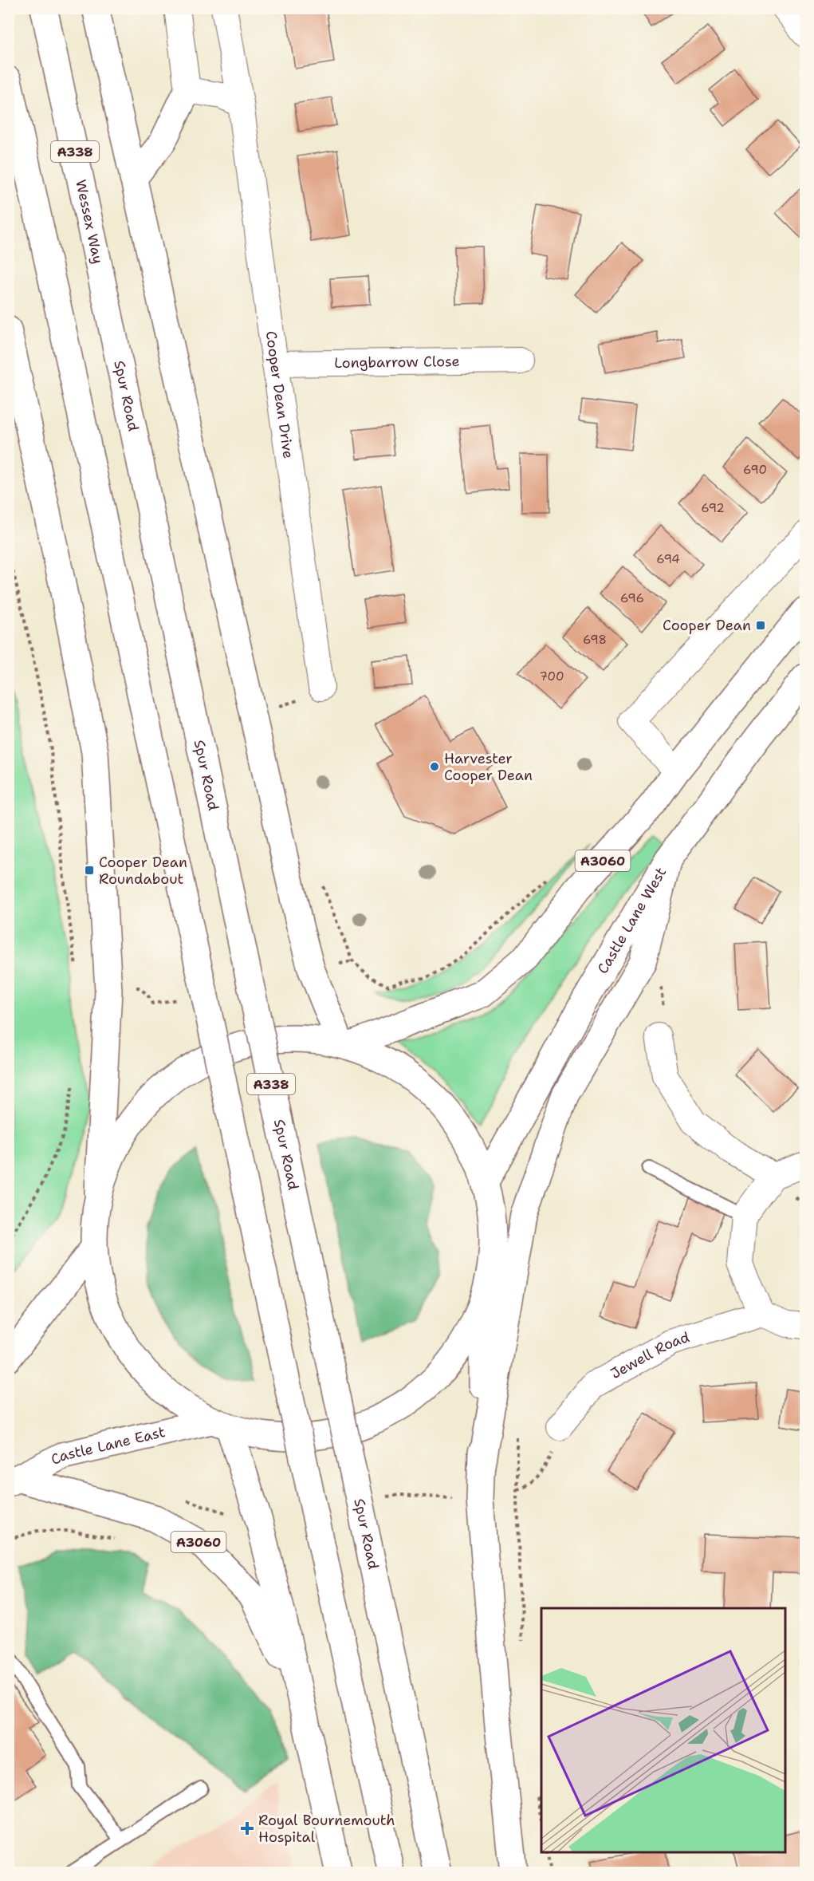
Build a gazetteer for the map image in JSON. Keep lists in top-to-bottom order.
{
  "streets": {
    "main road": [
      "A338",
      "Wessex Way",
      "Spur Road",
      "A3060",
      "Castle Lane West",
      "Castle Lane East"
    ],
    "street": ["Longbarrow Close", "Cooper Dean Drive", "Jewell Road"]
  },
  "crossings": [
    ["Wessex Way", "Spur Road"],
    ["Longbarrow Close", "Cooper Dean Drive"],
    ["A3060", "Castle Lane East"]
  ],
  "places": {
    "transit": ["Cooper Dean", "Cooper Dean Roundabout"],
    "other": ["Harvester Cooper Dean"],
    "health": ["Royal Bournemouth Hospital"]
  },
  "house_numbers": [
    "690",
    "692",
    "694",
    "696",
    "698",
    "700"
  ]
}
